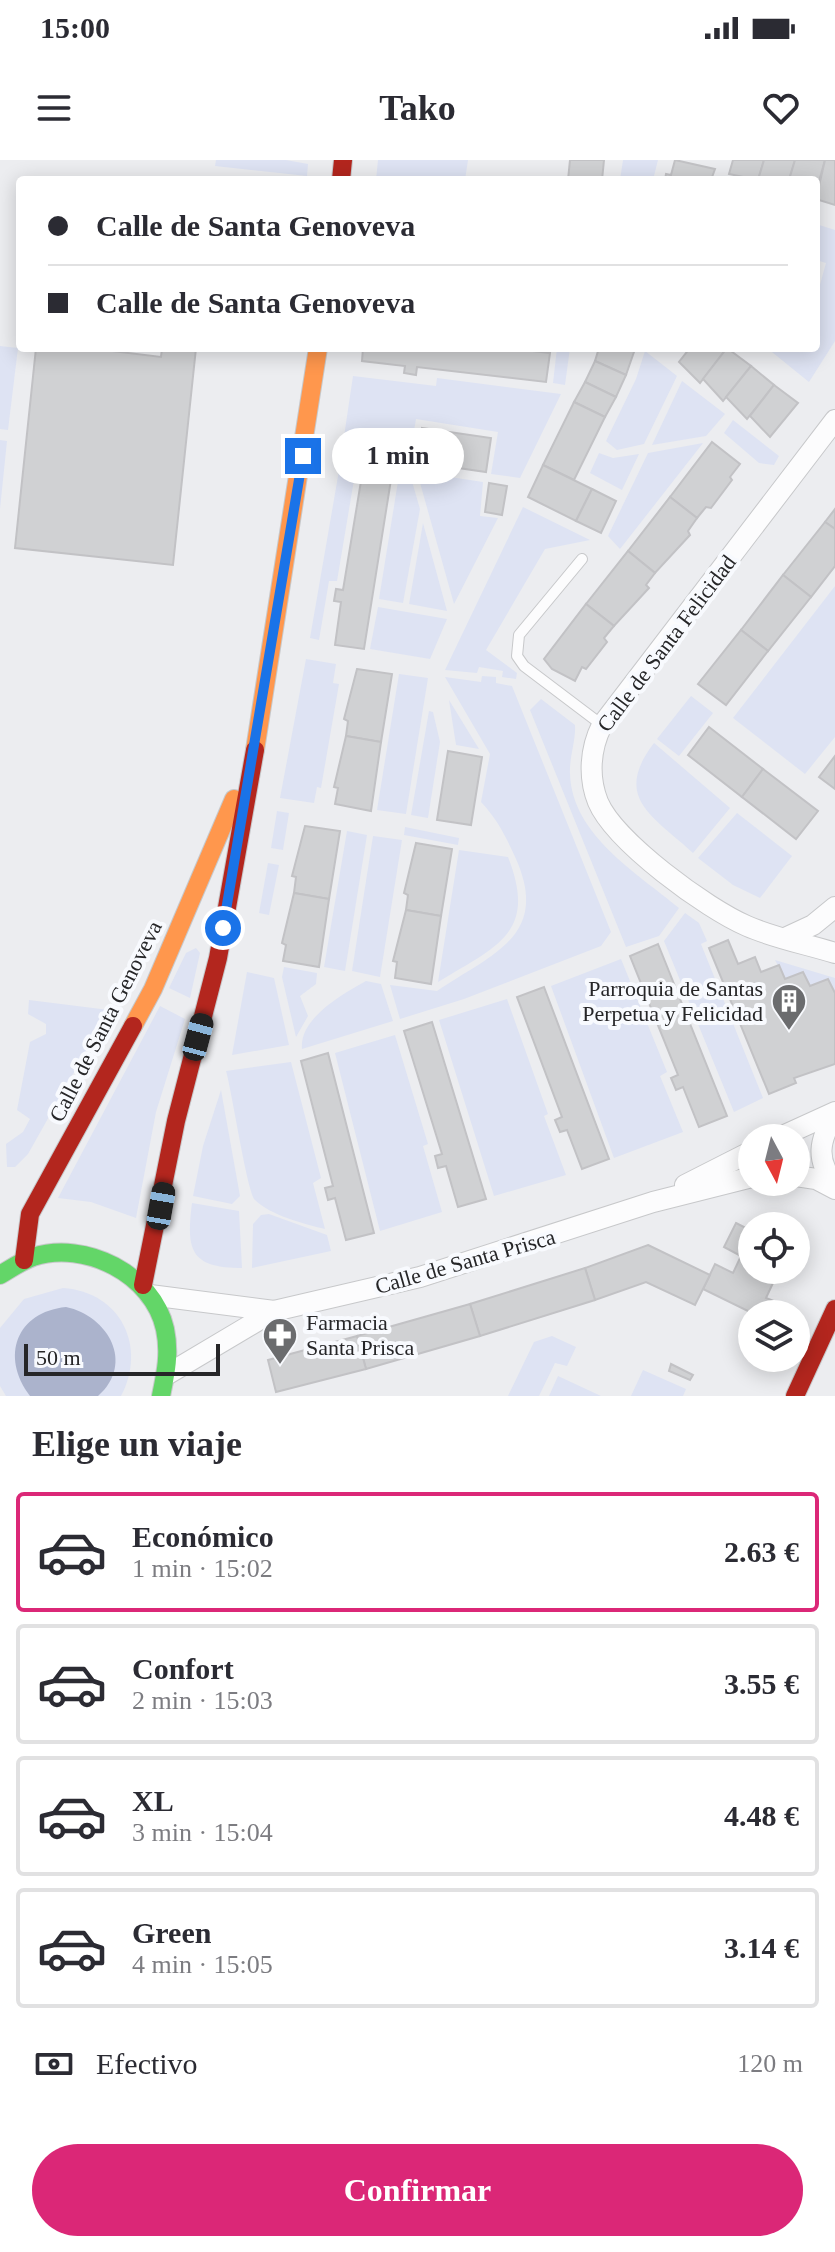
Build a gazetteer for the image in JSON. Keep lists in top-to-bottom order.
{
  "streets": {
    "street": ["Calle de Santa Felicidad", "Calle de Santa Genoveva", "Calle de Santa Prisca"]
  },
  "crossings": [
    ["Calle de Santa Genoveva", "Calle de Santa Prisca"]
  ],
  "places": {
    "building": ["Parroquia de Santas Perpetua y Felicidad"],
    "pharmacy": ["Farmacia Santa Prisca"]
  },
  "scale_bar": "50 m",
  "north": "bottom",
  "page": {
    "status": "15:00",
    "header": "Tako",
    "banner": ["Calle de Santa Genoveva", "Calle de Santa Genoveva"],
    "bubble": "1 min",
    "scale": "50 m",
    "heading": "Elige un viaje",
    "list": [
      {
        "name": "Económico",
        "note": "1 min · 15:02",
        "value": "2.63 €"
      },
      {
        "name": "Confort",
        "note": "2 min · 15:03",
        "value": "3.55 €"
      },
      {
        "name": "XL",
        "note": "3 min · 15:04",
        "value": "4.48 €"
      },
      {
        "name": "Green",
        "note": "4 min · 15:05",
        "value": "3.14 €"
      }
    ],
    "pay": ["Efectivo", "120 m"],
    "buttons": "Confirmar"
  }
}
